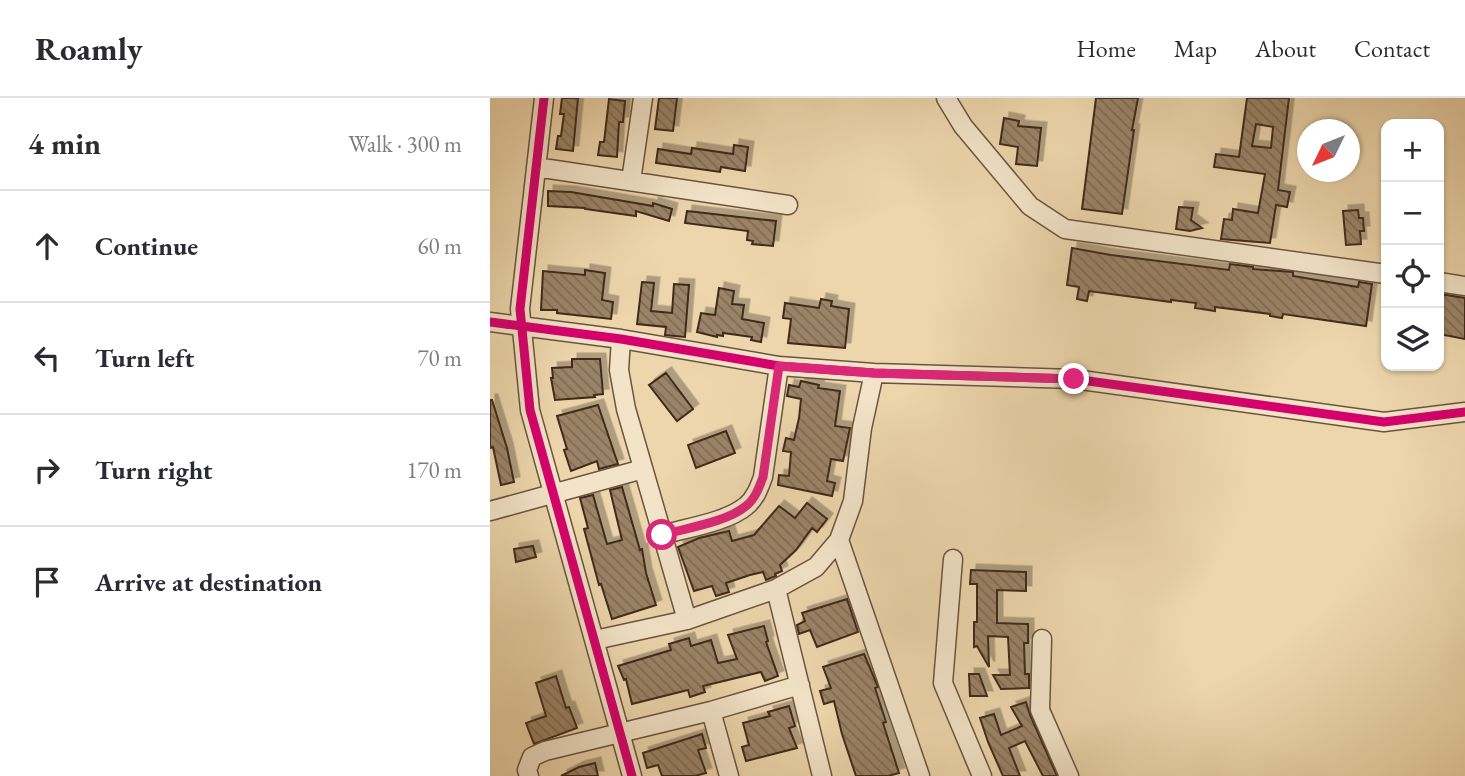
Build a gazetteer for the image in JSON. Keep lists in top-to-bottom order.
{
  "north": "bottom left",
  "page": {
    "header": "Roamly",
    "nav": [
      "Home",
      "Map",
      "About",
      "Contact"
    ],
    "heading": ["4 min", "Walk · 300 m"],
    "map_buttons": ["+", "−"],
    "list": [
      ["Continue", "60 m"],
      ["Turn left", "70 m"],
      ["Turn right", "170 m"],
      "Arrive at destination"
    ]
  }
}
